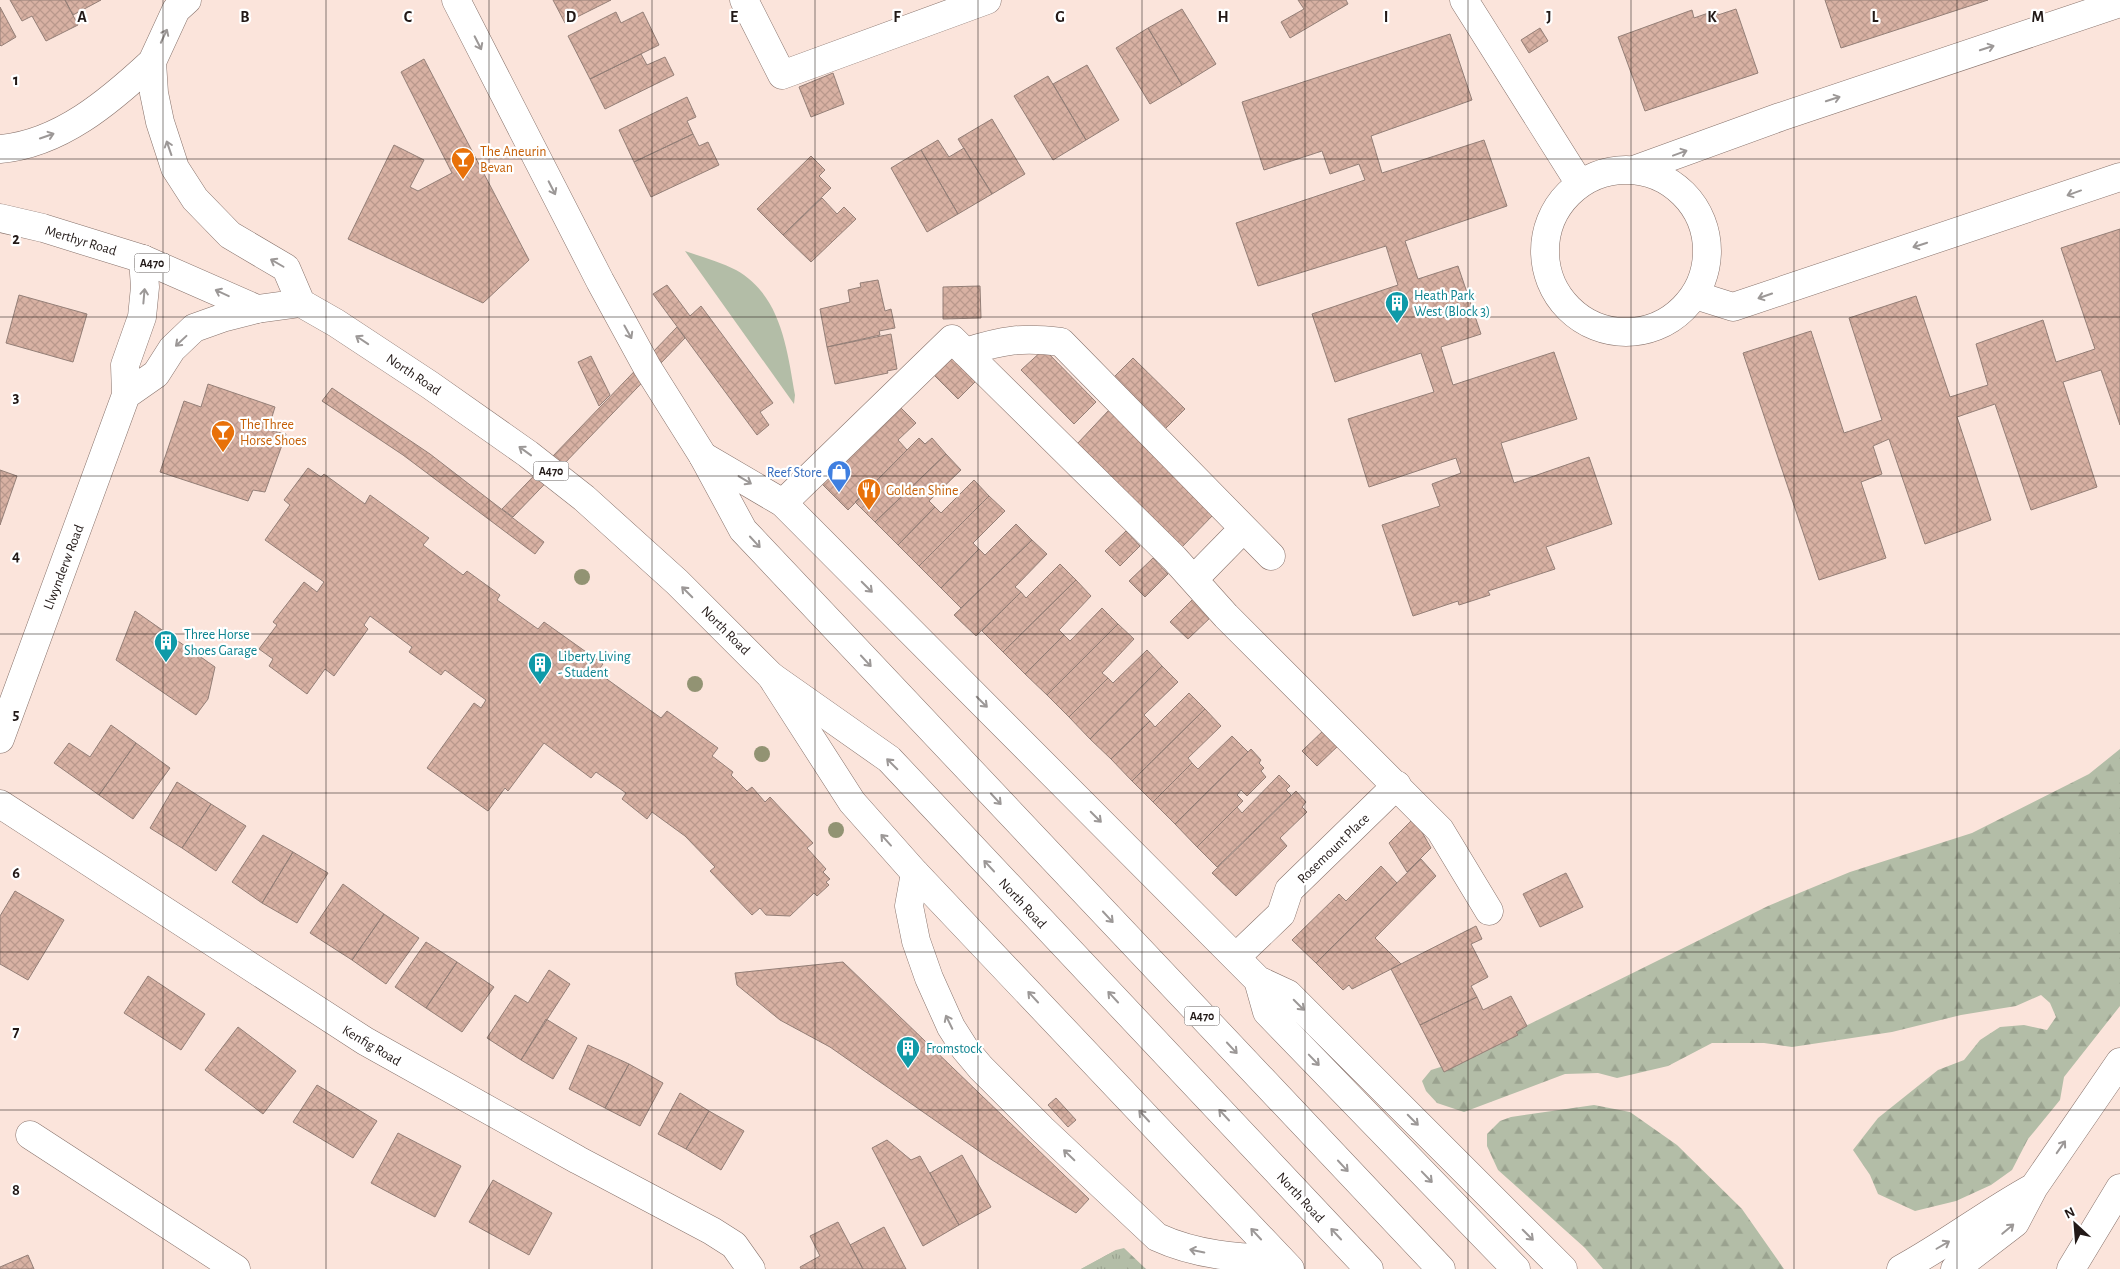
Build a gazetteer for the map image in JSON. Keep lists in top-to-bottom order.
{
  "streets": {
    "main road": [
      "Merthyr Road",
      "A470",
      "North Road",
      "Llwynderw Road",
      "Rosemount Place",
      "Kenfig Road"
    ]
  },
  "crossings": [
    ["Merthyr Road", "Llwynderw Road"]
  ],
  "one_way": ["Merthyr Road"],
  "places": {
    "bar": ["The Aneurin Bevan", "The Three Horse Shoes"],
    "building": [
      "Heath Park West (Block 3)",
      "Three Horse Shoes Garage",
      "Liberty Living - Student",
      "Fromstock"
    ],
    "shop": ["Reef Store"],
    "restaurant": ["Golden Shine"]
  },
  "north": "top left",
  "grid": {
    "columns": [
      "A",
      "B",
      "C",
      "D",
      "E",
      "F",
      "G",
      "H",
      "I",
      "J",
      "K",
      "L",
      "M"
    ],
    "rows": [
      "1",
      "2",
      "3",
      "4",
      "5",
      "6",
      "7",
      "8"
    ]
  }
}
